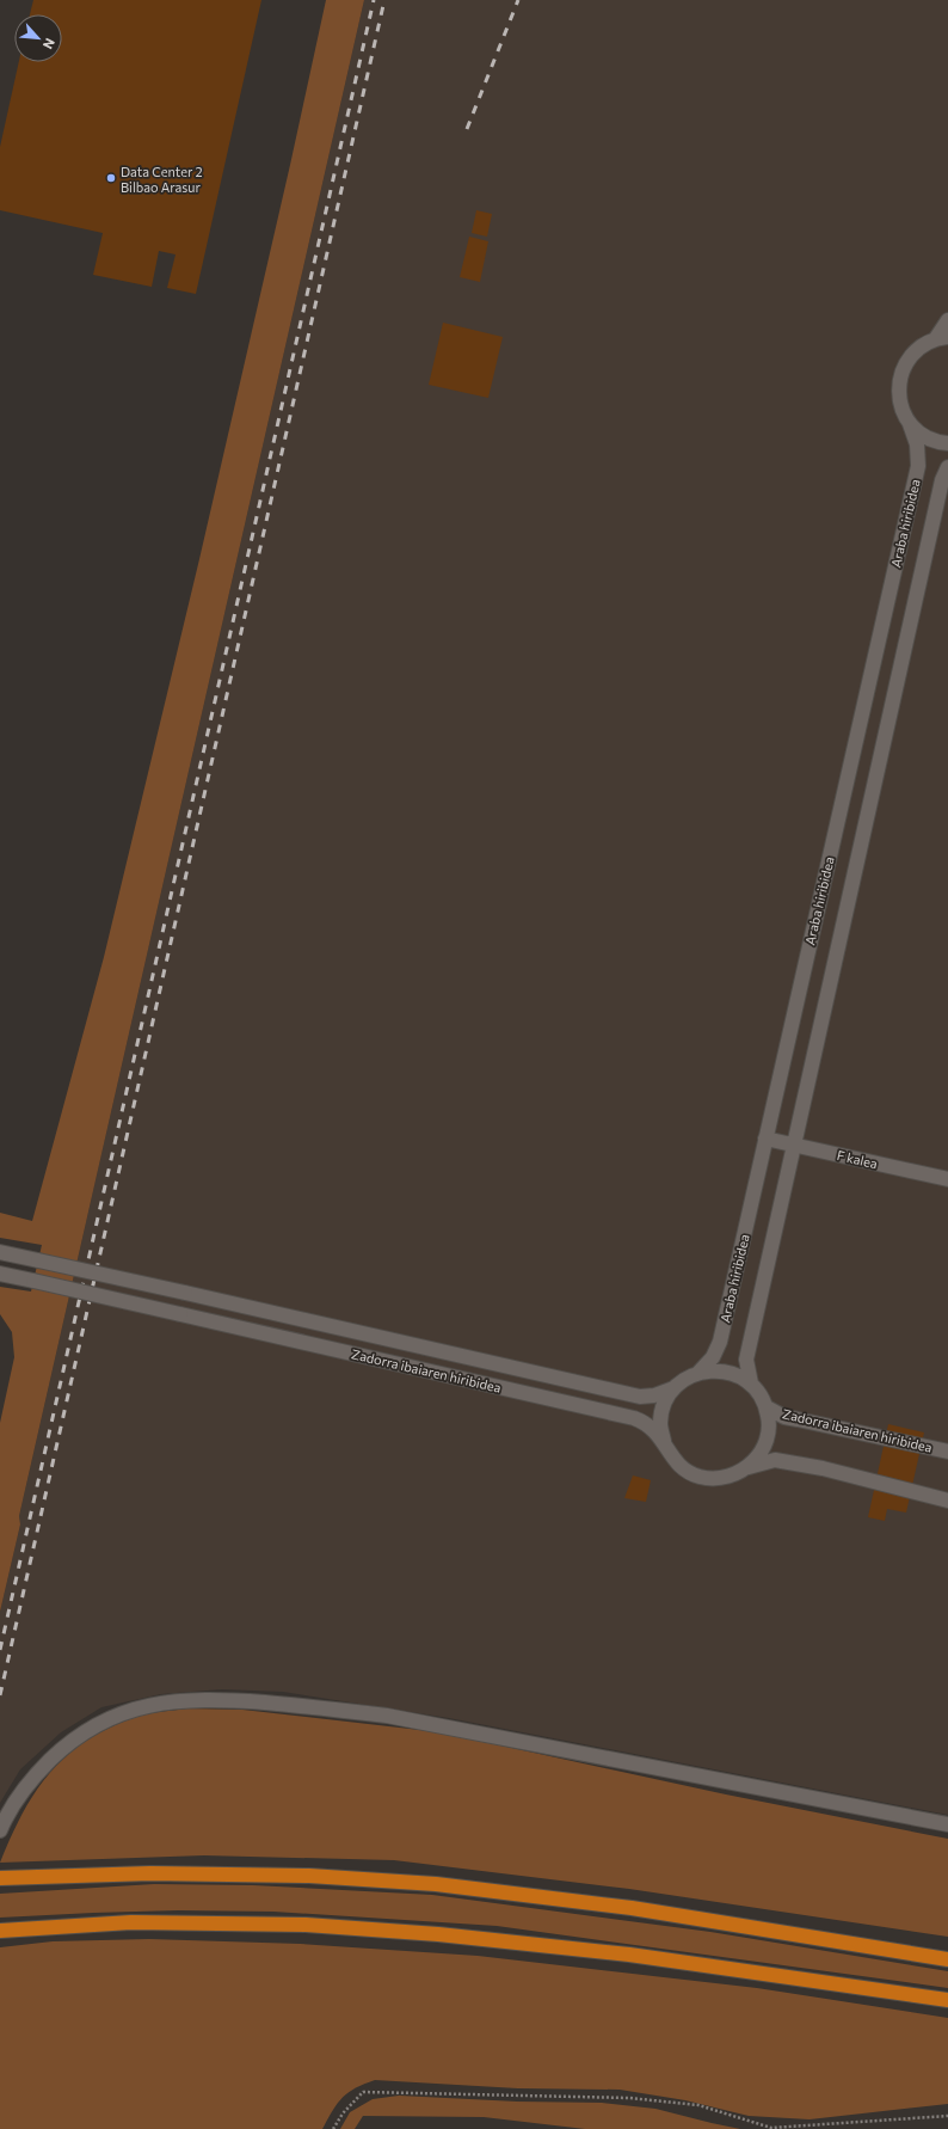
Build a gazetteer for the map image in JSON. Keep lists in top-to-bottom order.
{
  "streets": {
    "street": ["Araba hiribidea", "F kalea", "Zadorra ibaiaren hiribidea"]
  },
  "crossings": [
    ["Araba hiribidea", "F kalea"],
    ["Araba hiribidea", "Zadorra ibaiaren hiribidea"]
  ],
  "places": ["Data Center 2 Bilbao Arasur"],
  "north": "bottom right"
}
